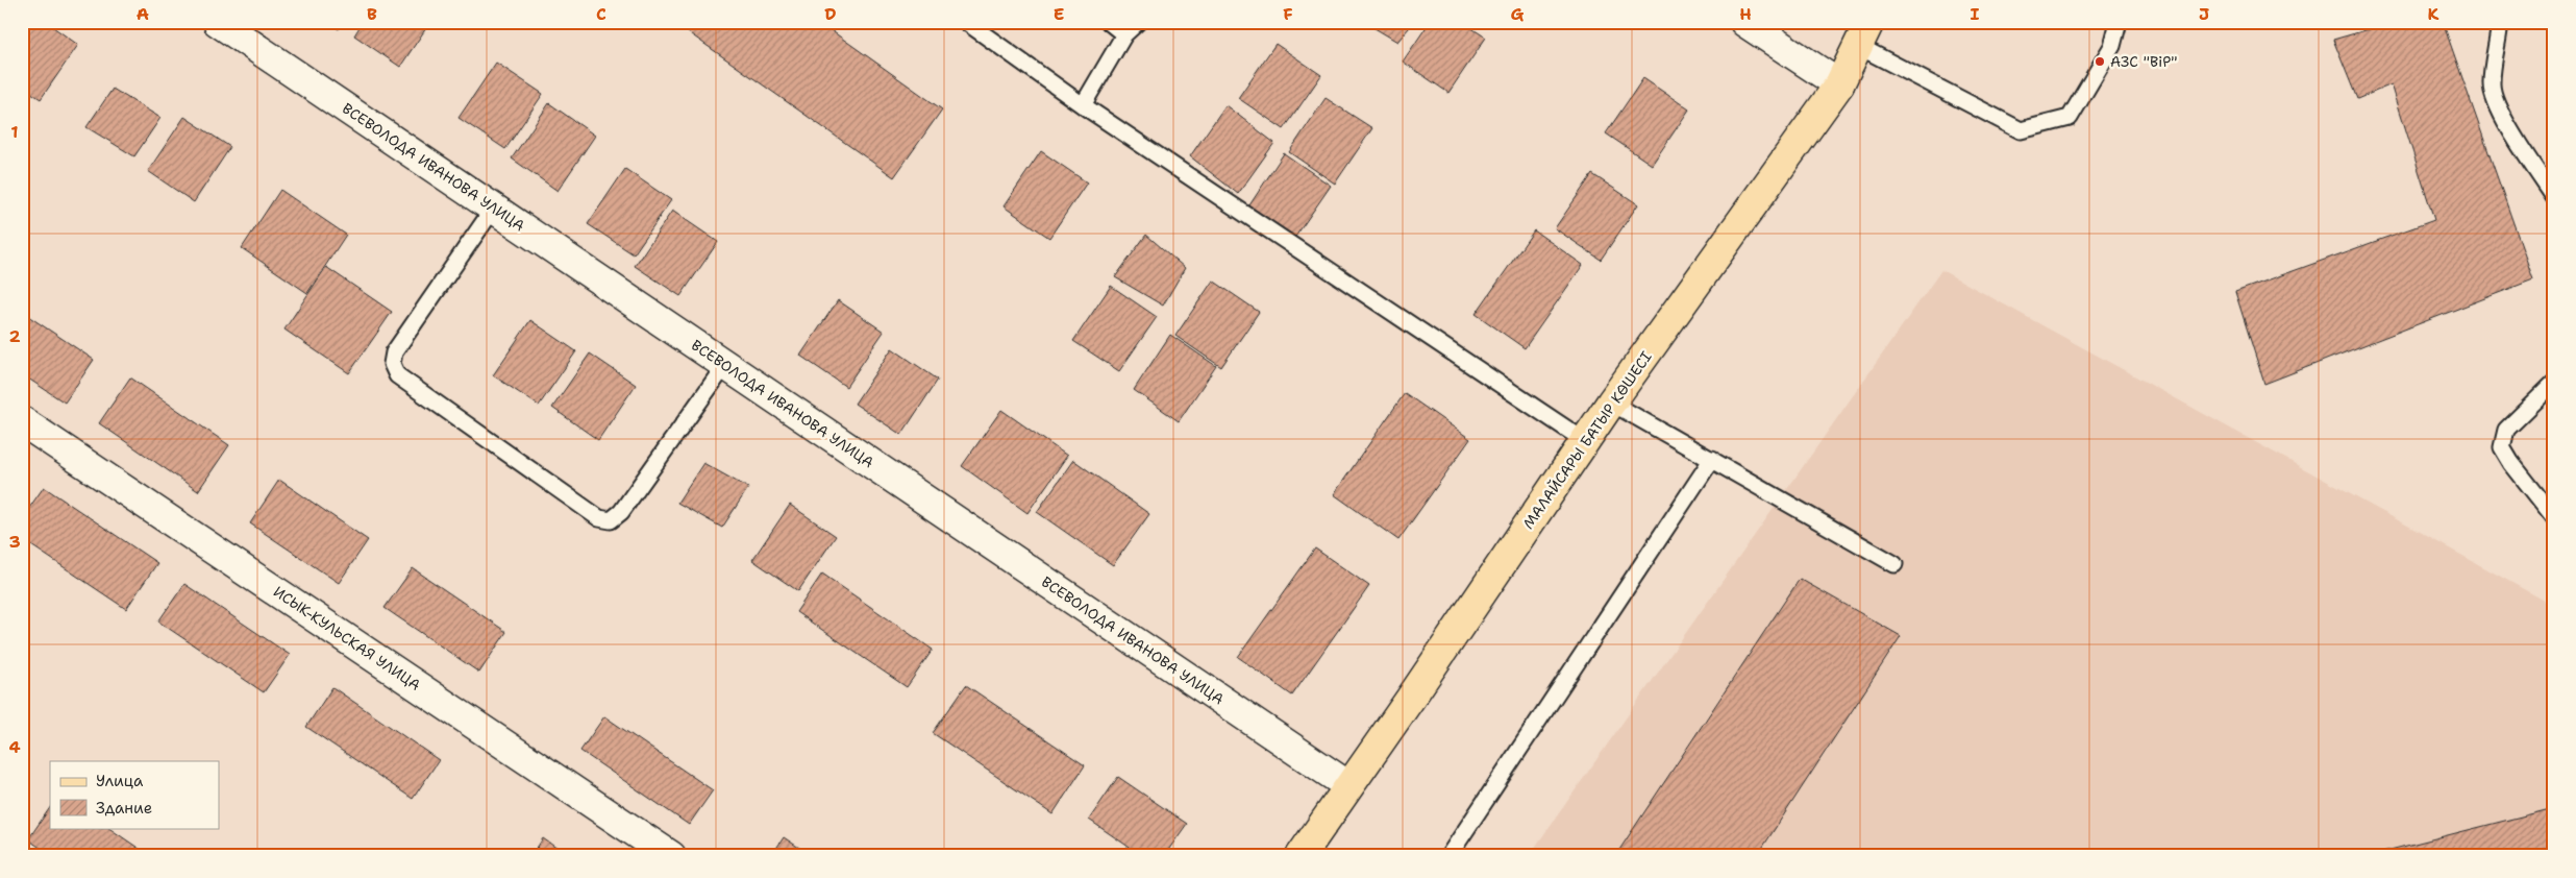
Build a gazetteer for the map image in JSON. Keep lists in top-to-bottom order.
{
  "streets": {
    "main road": ["МАЛАЙСАРЫ БАТЫР КӨШЕСІ"],
    "street": ["ВСЕВОЛОДА ИВАНОВА УЛИЦА", "ИСЫК-КУЛЬСКАЯ УЛИЦА"]
  },
  "crossings": [
    ["ВСЕВОЛОДА ИВАНОВА УЛИЦА", "МАЛАЙСАРЫ БАТЫР КӨШЕСІ"]
  ],
  "places": ["АЗС \"BiP\""],
  "legend": ["Улица", "Здание"],
  "grid": {
    "columns": [
      "A",
      "B",
      "C",
      "D",
      "E",
      "F",
      "G",
      "H",
      "I",
      "J",
      "K"
    ],
    "rows": [
      "1",
      "2",
      "3",
      "4"
    ]
  }
}
